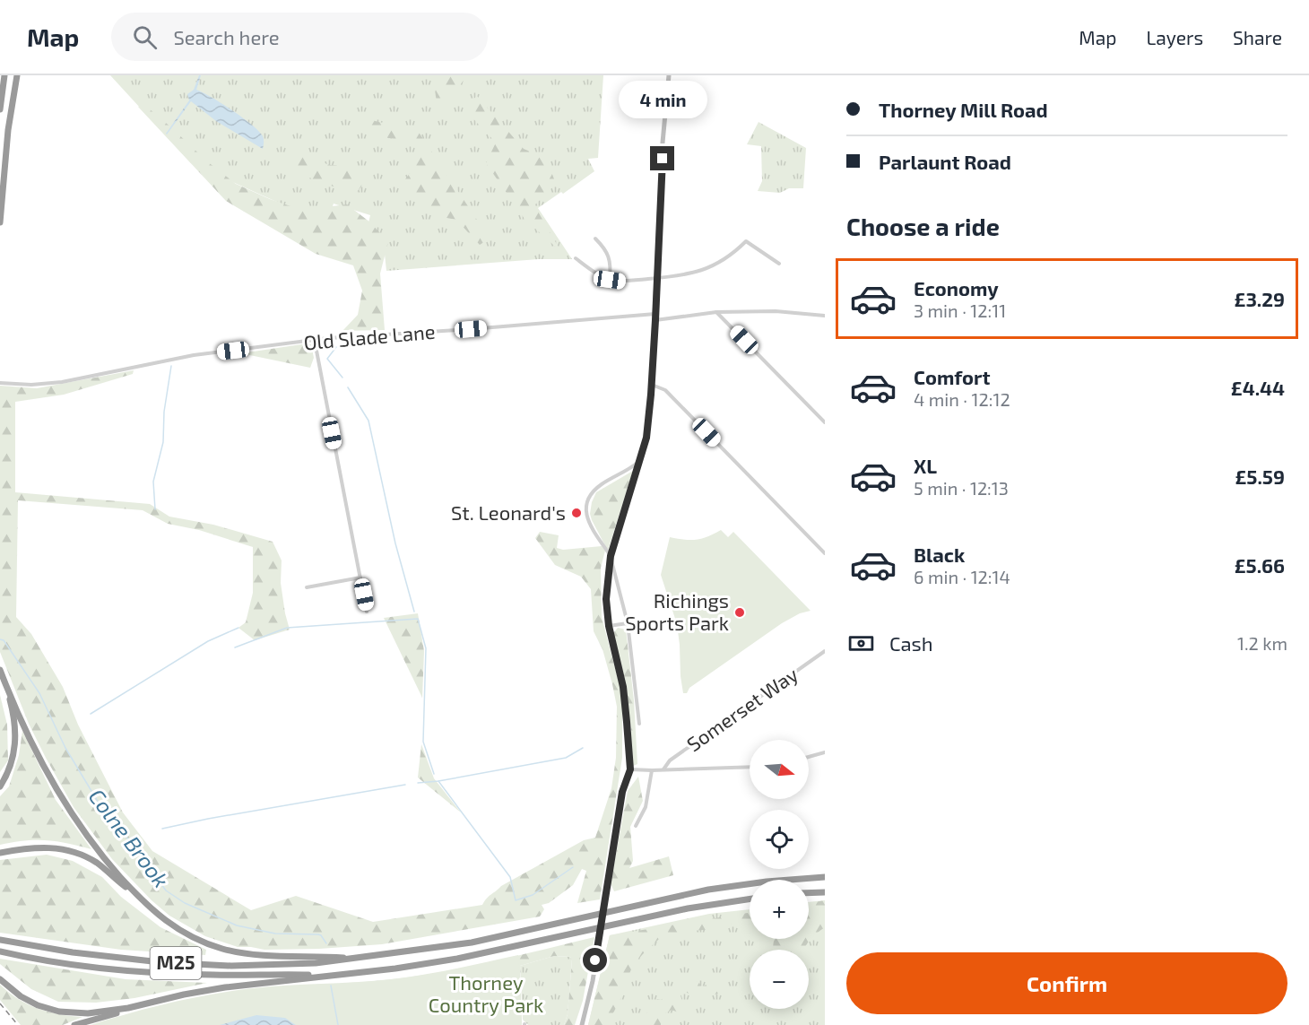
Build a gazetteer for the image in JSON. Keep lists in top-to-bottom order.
{
  "streets": {
    "highway": ["M25"],
    "street": ["Old Slade Lane", "Somerset Way"]
  },
  "water": ["Colne Brook"],
  "parks": ["Thorney Country Park"],
  "places": ["St. Leonard's", "Richings Sports Park"],
  "north": "right",
  "page": {
    "header": "Map",
    "search": "Search here",
    "nav": ["Map", "Layers", "Share"],
    "banner": ["Thorney Mill Road", "Parlaunt Road"],
    "bubble": "4 min",
    "heading": "Choose a ride",
    "list": [
      {
        "name": "Economy",
        "note": "3 min · 12:11",
        "value": "£3.29"
      },
      {
        "name": "Comfort",
        "note": "4 min · 12:12",
        "value": "£4.44"
      },
      {
        "name": "XL",
        "note": "5 min · 12:13",
        "value": "£5.59"
      },
      {
        "name": "Black",
        "note": "6 min · 12:14",
        "value": "£5.66"
      }
    ],
    "pay": ["Cash", "1.2 km"],
    "map_buttons": ["+", "−"],
    "buttons": "Confirm"
  }
}
